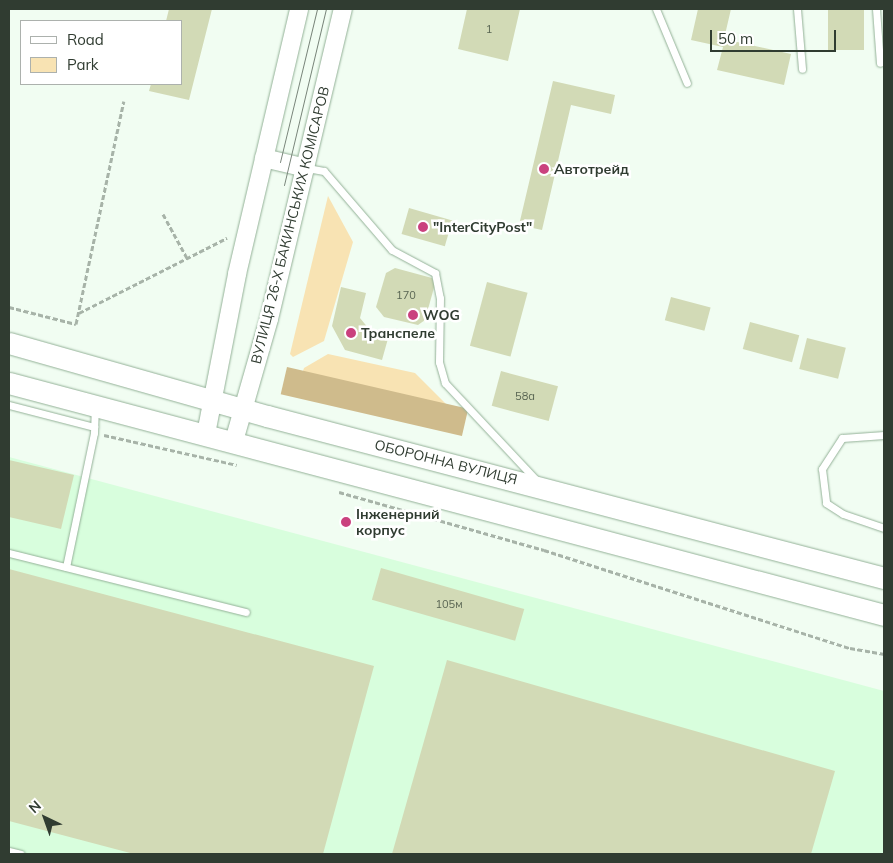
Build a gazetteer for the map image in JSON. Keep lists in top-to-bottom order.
{
  "streets": {
    "main road": ["ОБОРОННА ВУЛИЦЯ"],
    "street": ["ВУЛИЦЯ 26-Х БАКИНСЬКИХ КОМІСАРОВ"]
  },
  "crossings": [
    ["ВУЛИЦЯ 26-Х БАКИНСЬКИХ КОМІСАРОВ", "ОБОРОННА ВУЛИЦЯ"]
  ],
  "places": [
    "Автотрейд",
    "\"InterCityPost\"",
    "WOG",
    "Транспеле",
    "Інженерний корпус"
  ],
  "house_numbers": [
    "1",
    "170",
    "58а",
    "105м"
  ],
  "legend": ["Road", "Park"],
  "scale_bar": "50 m",
  "north": "top left"
}
